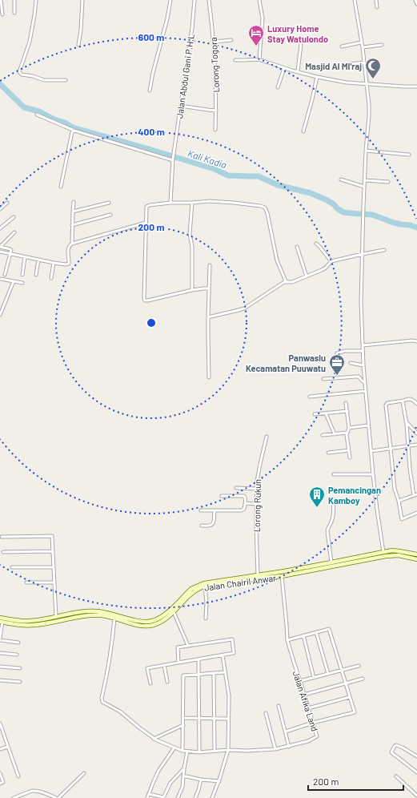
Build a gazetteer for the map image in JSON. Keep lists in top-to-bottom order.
{
  "streets": {
    "main road": ["Jalan Chairil Anwar"],
    "street": [
      "Lorong Togora",
      "Jalan Abdul Gani P.H.L",
      "Lorong Rukun",
      "Jalan Afika Land"
    ]
  },
  "crossings": [
    ["Lorong Rukun", "Jalan Chairil Anwar"],
    ["Jalan Chairil Anwar", "Jalan Afika Land"]
  ],
  "water": ["Kali Kadia"],
  "places": {
    "hotel": ["Luxury Home Stay Watulondo"],
    "mosque": ["Masjid Al MI'raj"],
    "office": ["Panwaslu Kecamatan Puuwatu"],
    "building": ["Pemancingan Kamboy"]
  },
  "scale_bar": "200 m",
  "rings": ["600 m", "400 m", "200 m"]
}
